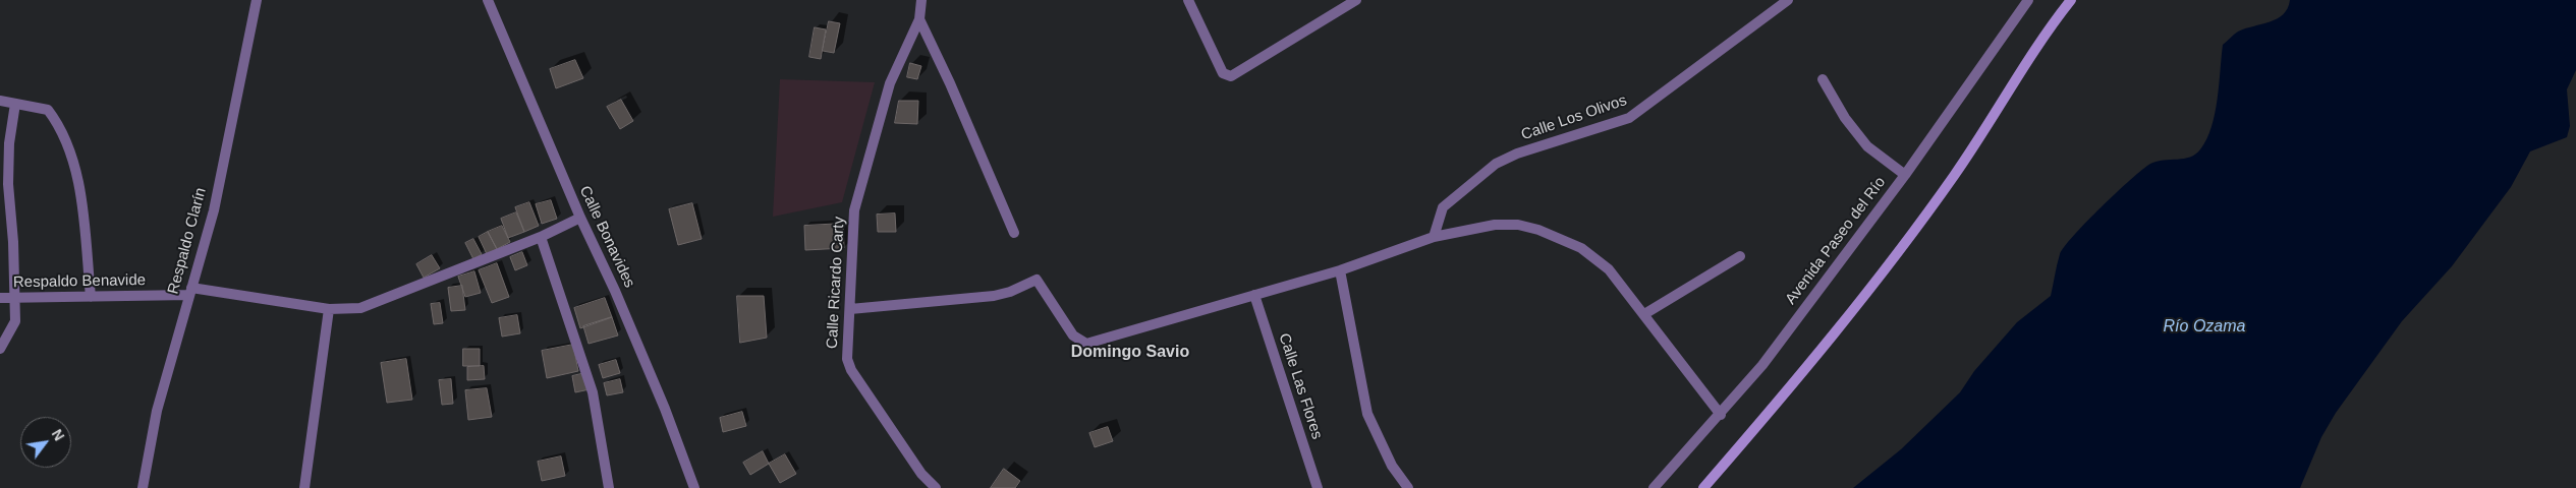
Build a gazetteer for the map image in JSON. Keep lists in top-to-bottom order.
{
  "streets": {
    "street": [
      "Calle Los Olivos",
      "Calle Bonavides",
      "Respaldo Clarín",
      "Avenida Paseo del Río",
      "Respaldo Benavide",
      "Calle Ricardo Carty",
      "Calle Las Flores"
    ]
  },
  "crossings": [
    ["Calle Bonavides", "Respaldo Benavide"],
    ["Respaldo Clarín", "Respaldo Benavide"]
  ],
  "districts": ["Domingo Savio"],
  "water": ["Río Ozama"],
  "north": "top right"
}
